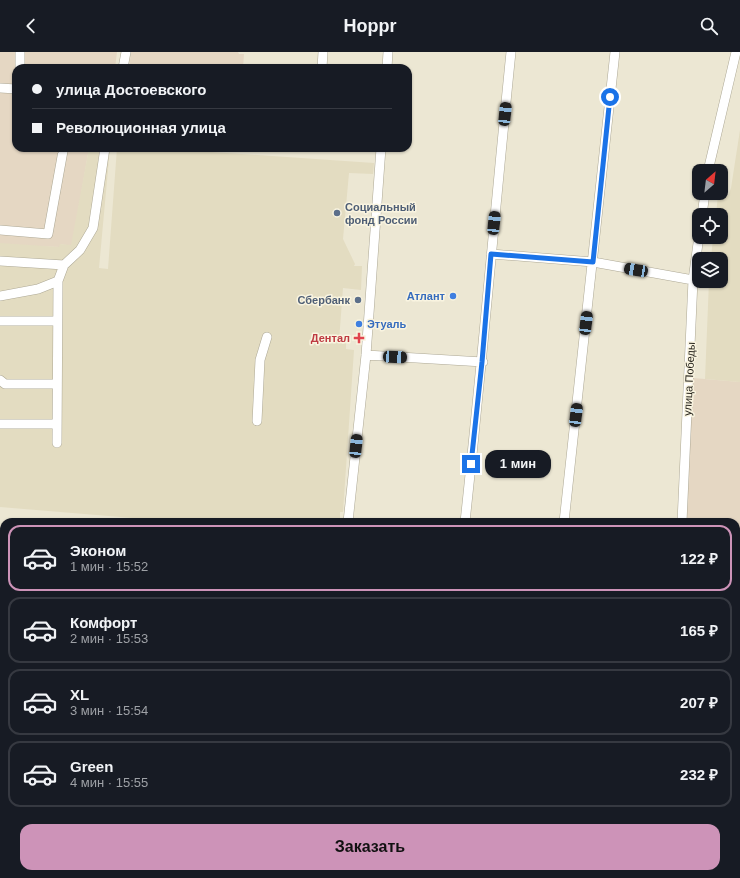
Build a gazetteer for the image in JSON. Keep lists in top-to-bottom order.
{
  "streets": {
    "street": ["улица Победы"]
  },
  "places": {
    "other": [
      "Социальный фонд России",
      "Атлант",
      "Сбербанк",
      "Этуаль"
    ],
    "health": ["Дентал"]
  },
  "north": "top right",
  "page": {
    "header": "Hoppr",
    "banner": ["улица Достоевского", "Революционная улица"],
    "bubble": "1 мин",
    "list": [
      {
        "name": "Эконом",
        "note": "1 мин · 15:52",
        "value": "122 ₽"
      },
      {
        "name": "Комфорт",
        "note": "2 мин · 15:53",
        "value": "165 ₽"
      },
      {
        "name": "XL",
        "note": "3 мин · 15:54",
        "value": "207 ₽"
      },
      {
        "name": "Green",
        "note": "4 мин · 15:55",
        "value": "232 ₽"
      }
    ],
    "buttons": "Заказать"
  }
}
